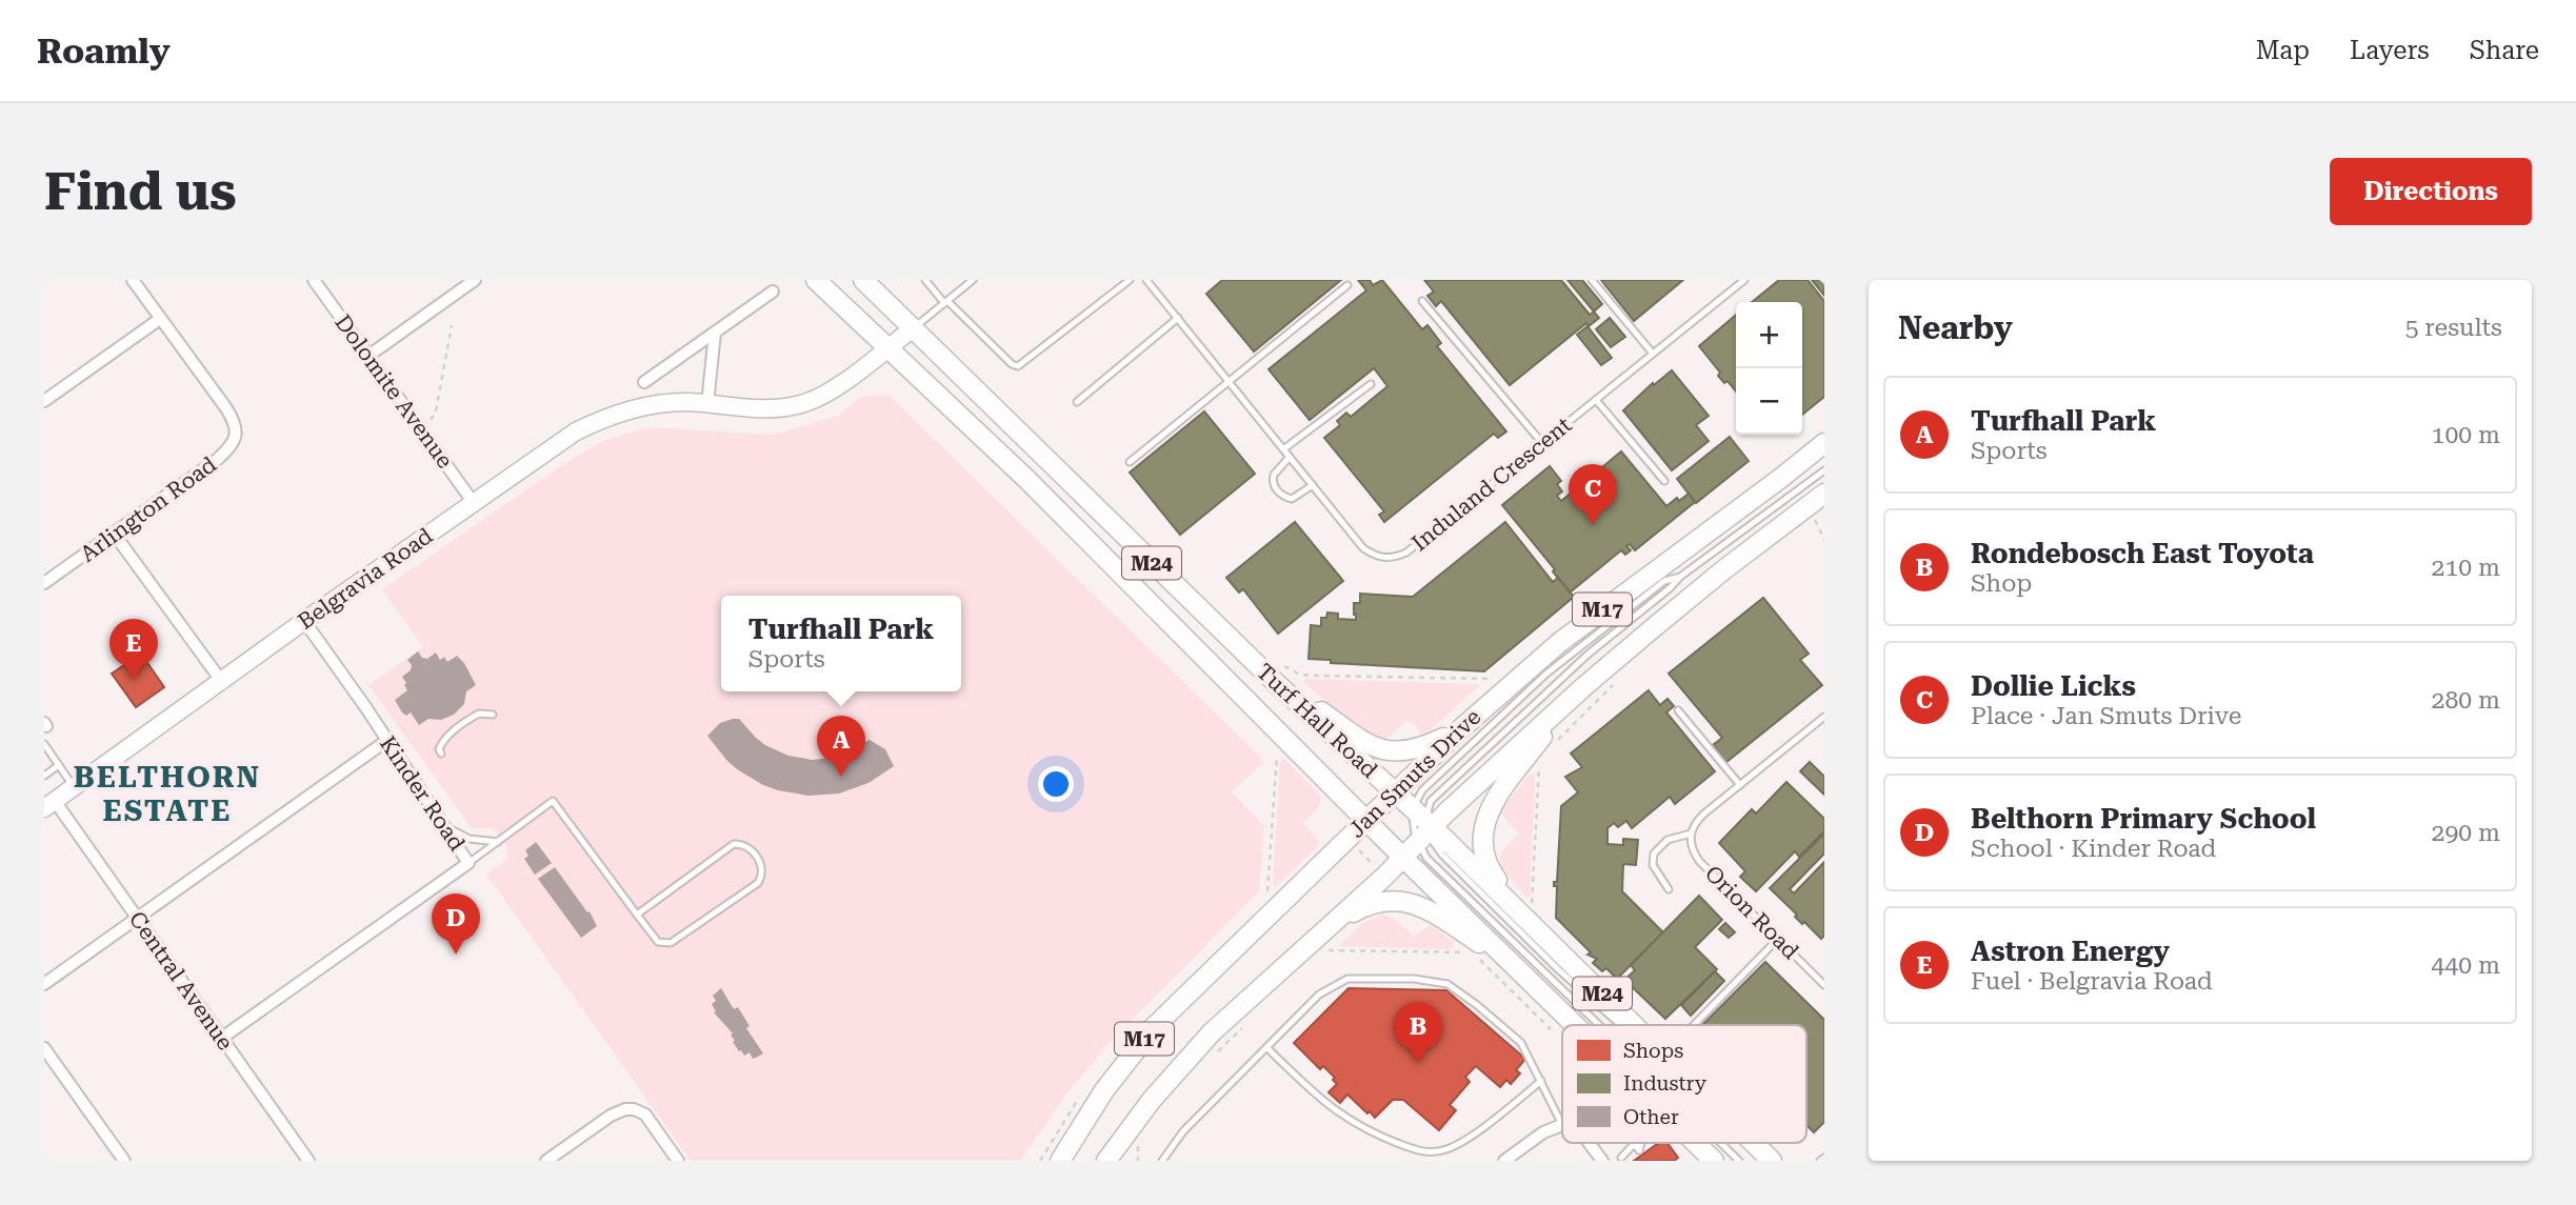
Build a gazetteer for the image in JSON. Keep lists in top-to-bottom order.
{
  "streets": {
    "main road": [
      "M24",
      "M17",
      "Turf Hall Road",
      "Jan Smuts Drive"
    ],
    "street": [
      "Dolomite Avenue",
      "Arlington Road",
      "Belgravia Road",
      "Kinder Road",
      "Central Avenue"
    ],
    "lane": ["Induland Crescent", "Orion Road"]
  },
  "crossings": [
    ["Dolomite Avenue", "Belgravia Road"],
    ["Belgravia Road", "Turf Hall Road"],
    ["Belgravia Road", "Kinder Road"],
    ["Belgravia Road", "Central Avenue"],
    ["M17", "Turf Hall Road"],
    ["Turf Hall Road", "Jan Smuts Drive"],
    ["Kinder Road", "Central Avenue"]
  ],
  "districts": ["BELTHORN ESTATE"],
  "legend": ["Shops", "Industry", "Other"],
  "page": {
    "header": "Roamly",
    "nav": ["Map", "Layers", "Share"],
    "buttons": "Directions",
    "title": "Find us",
    "heading": ["Nearby", "5 results"],
    "map_buttons": ["+", "−"],
    "list": [
      {
        "mark": "A",
        "name": "Turfhall Park",
        "note": "Sports",
        "value": "100 m"
      },
      {
        "mark": "B",
        "name": "Rondebosch East Toyota",
        "note": "Shop",
        "value": "210 m"
      },
      {
        "mark": "C",
        "name": "Dollie Licks",
        "note": "Place · Jan Smuts Drive",
        "value": "280 m"
      },
      {
        "mark": "D",
        "name": "Belthorn Primary School",
        "note": "School · Kinder Road",
        "value": "290 m"
      },
      {
        "mark": "E",
        "name": "Astron Energy",
        "note": "Fuel · Belgravia Road",
        "value": "440 m"
      }
    ],
    "pins": [
      "C",
      "E",
      "A",
      "D",
      "B"
    ],
    "popup": ["Turfhall Park", "Sports"]
  }
}
